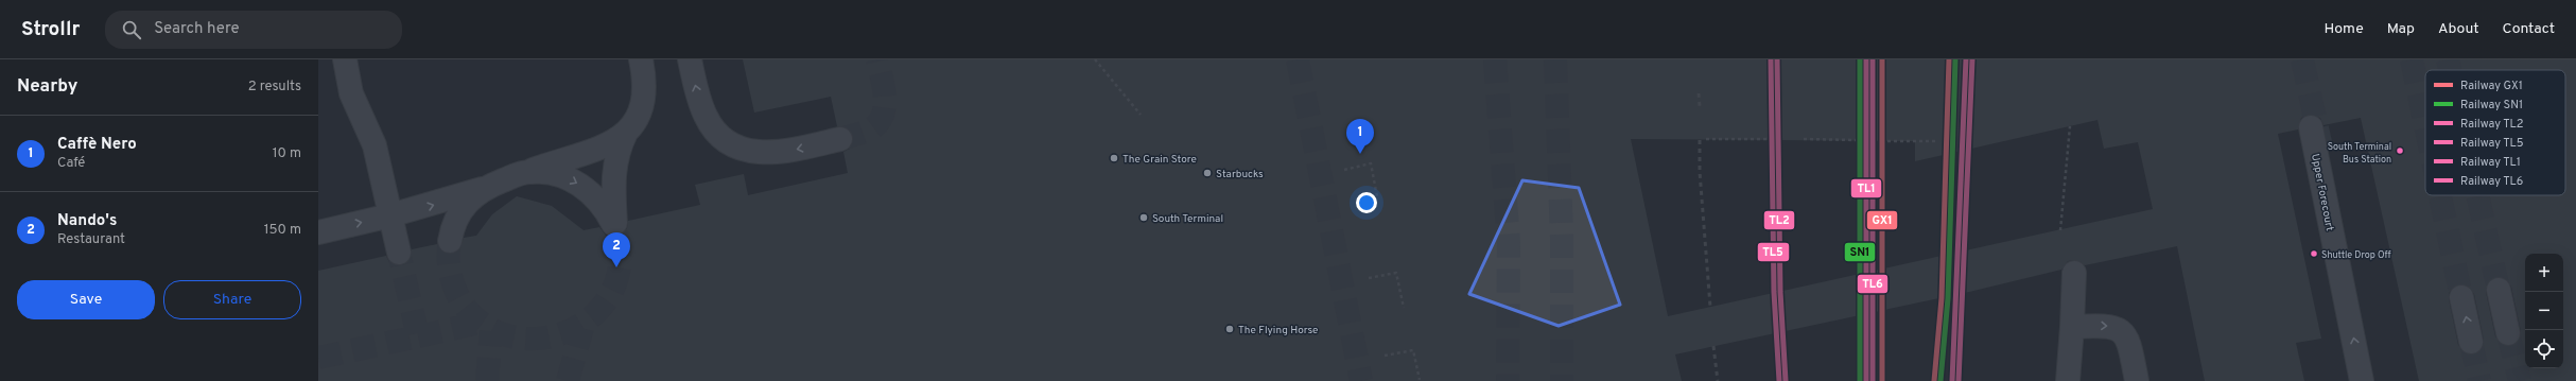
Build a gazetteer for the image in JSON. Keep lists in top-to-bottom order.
{
  "streets": {
    "street": ["Upper Forecourt"]
  },
  "places": [
    "South Terminal Bus Station",
    "The Grain Store",
    "Starbucks",
    "South Terminal",
    "Shuttle Drop Off",
    "The Flying Horse"
  ],
  "lines": [
    "rail line GX1",
    "rail line SN1",
    "rail line TL2",
    "rail line TL5",
    "rail line TL1",
    "rail line TL6"
  ],
  "legend": [
    "Railway GX1",
    "Railway SN1",
    "Railway TL2",
    "Railway TL5",
    "Railway TL1",
    "Railway TL6"
  ],
  "page": {
    "header": "Strollr",
    "search": "Search here",
    "nav": [
      "Home",
      "Map",
      "About",
      "Contact"
    ],
    "heading": ["Nearby", "2 results"],
    "list": [
      {
        "mark": "1",
        "name": "Caffè Nero",
        "note": "Café",
        "value": "10 m"
      },
      {
        "mark": "2",
        "name": "Nando's",
        "note": "Restaurant",
        "value": "150 m"
      }
    ],
    "pins": ["1", "2"],
    "map_buttons": ["+", "−"],
    "buttons": ["Save", "Share"]
  }
}
